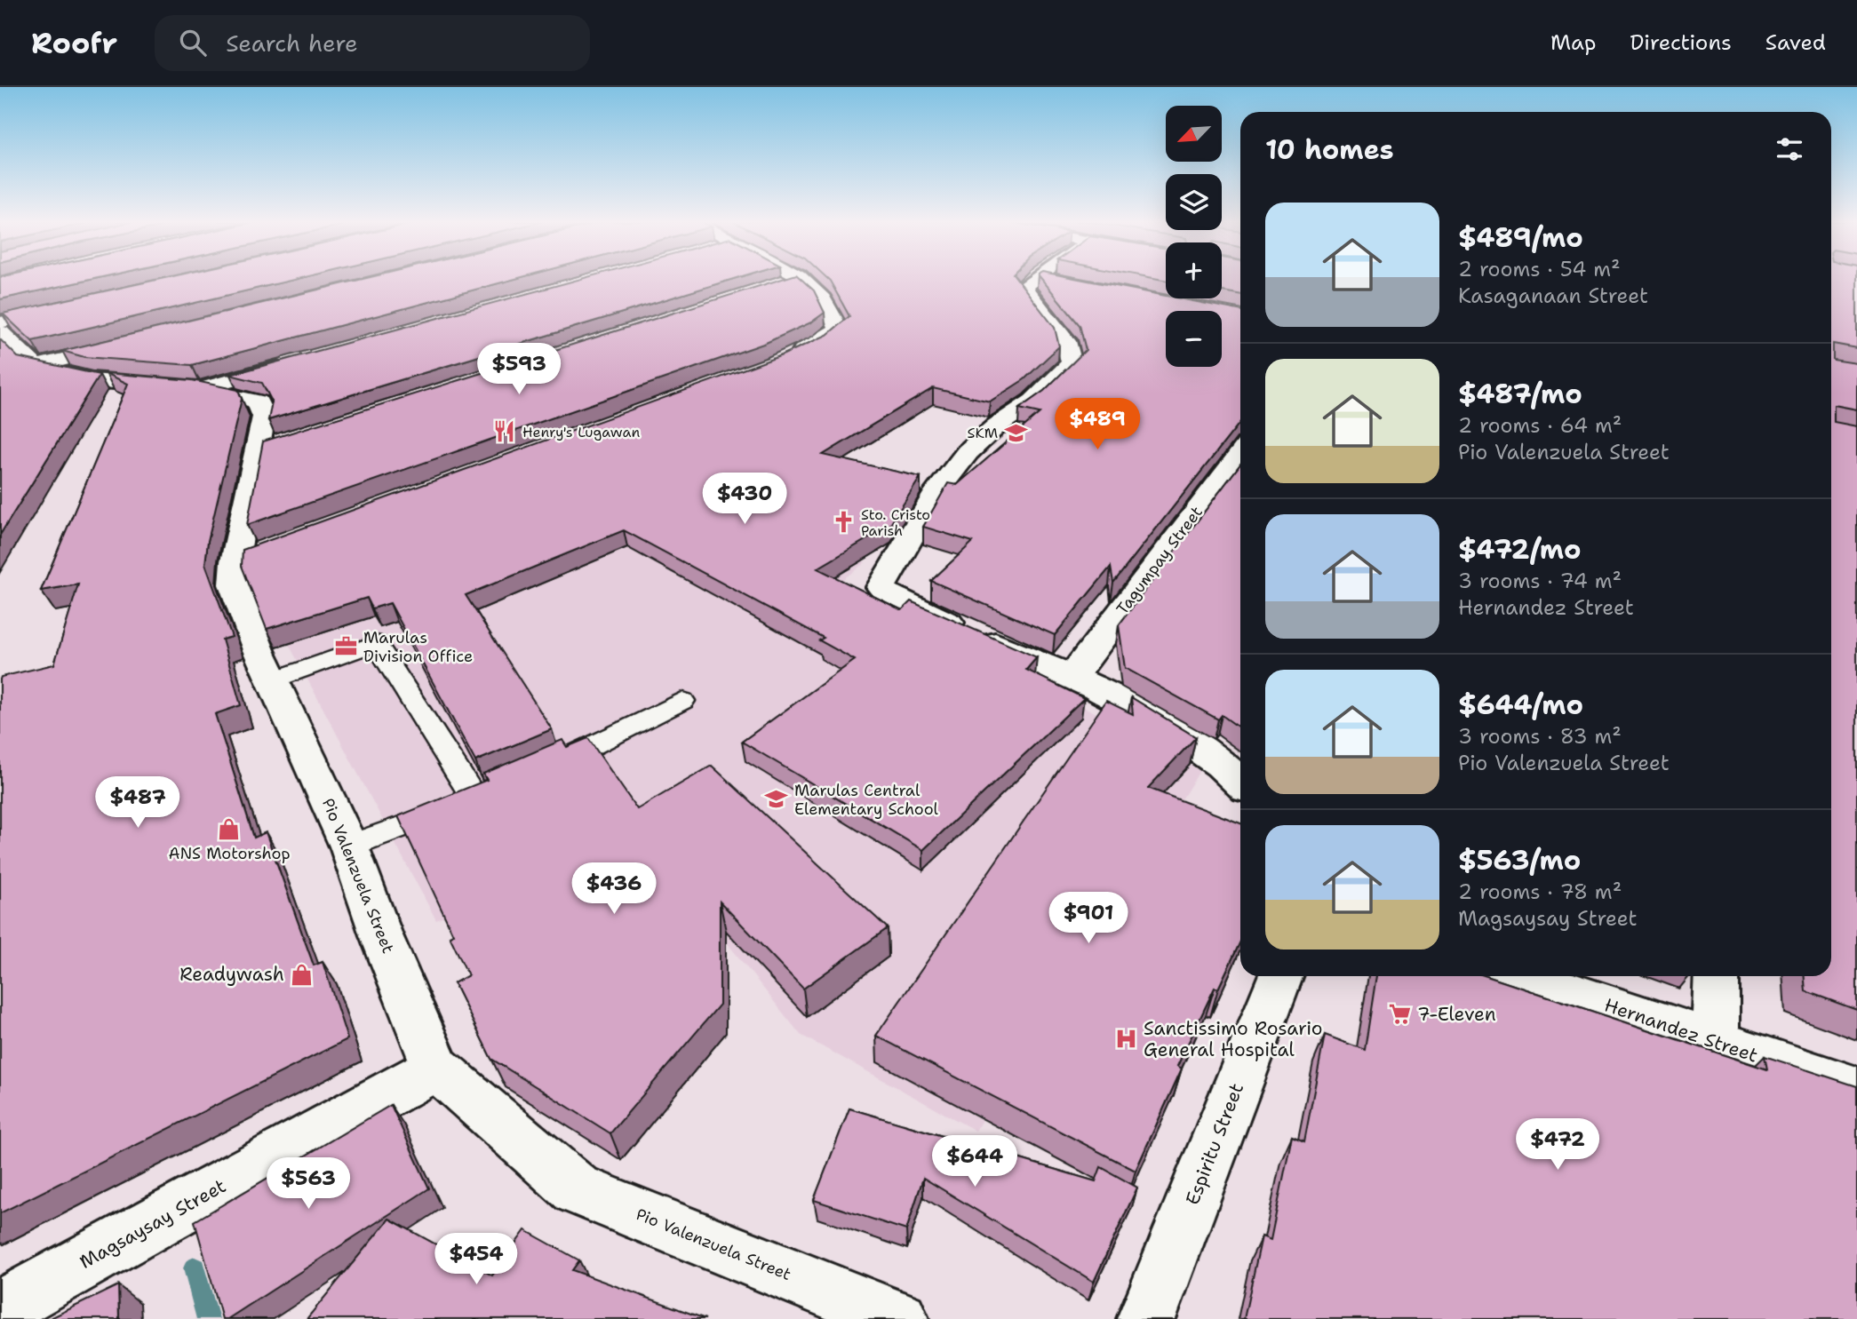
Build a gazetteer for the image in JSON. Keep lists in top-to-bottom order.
{
  "streets": {
    "street": [
      "Tagumpay Street",
      "Pio Valenzuela Street",
      "Hernandez Street",
      "Espiritu Street",
      "Magsaysay Street"
    ]
  },
  "crossings": [
    ["Pio Valenzuela Street", "Magsaysay Street"]
  ],
  "places": {
    "restaurant": ["Henry's Lugawan"],
    "school or university": ["SKM", "Marulas Central Elementary School"],
    "church": ["Sto. Cristo Parish"],
    "office": ["Marulas Division Office"],
    "shop": ["ANS Motorshop", "Readywash"],
    "supermarket": ["7-Eleven"],
    "hospital": ["Sanctissimo Rosario General Hospital"]
  },
  "north": "bottom left",
  "page": {
    "header": "Roofr",
    "search": "Search here",
    "nav": ["Map", "Directions", "Saved"],
    "map_buttons": ["+", "−"],
    "heading": "10 homes",
    "list": [
      {
        "name": "$489/mo",
        "note": "2 rooms · 54 m² · Kasaganaan Street"
      },
      {
        "name": "$487/mo",
        "note": "2 rooms · 64 m² · Pio Valenzuela Street"
      },
      {
        "name": "$472/mo",
        "note": "3 rooms · 74 m² · Hernandez Street"
      },
      {
        "name": "$644/mo",
        "note": "3 rooms · 83 m² · Pio Valenzuela Street"
      },
      {
        "name": "$563/mo",
        "note": "2 rooms · 78 m² · Magsaysay Street"
      }
    ],
    "price": [
      "$593",
      "$489",
      "$430",
      "$487",
      "$436",
      "$901",
      "$472",
      "$644",
      "$563",
      "$454"
    ]
  }
}
